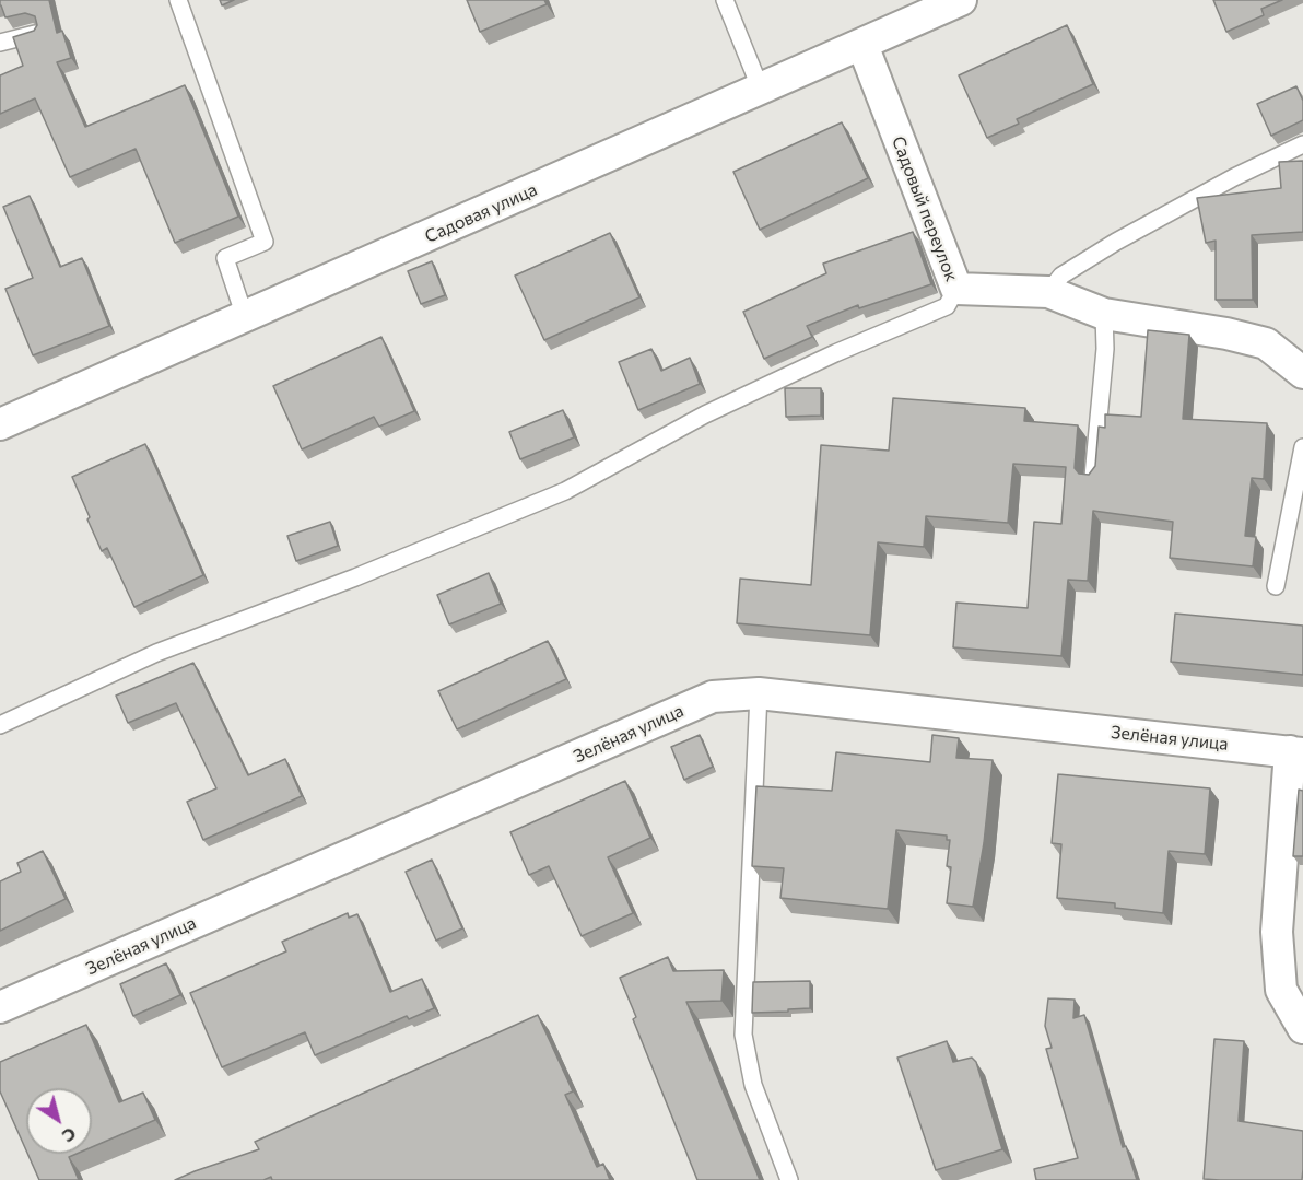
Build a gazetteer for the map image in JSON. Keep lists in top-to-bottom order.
{
  "streets": {
    "street": ["Садовый переулок", "Садовая улица", "Зелёная улица"]
  },
  "crossings": [
    ["Садовый переулок", "Садовая улица"]
  ],
  "north": "bottom right"
}
